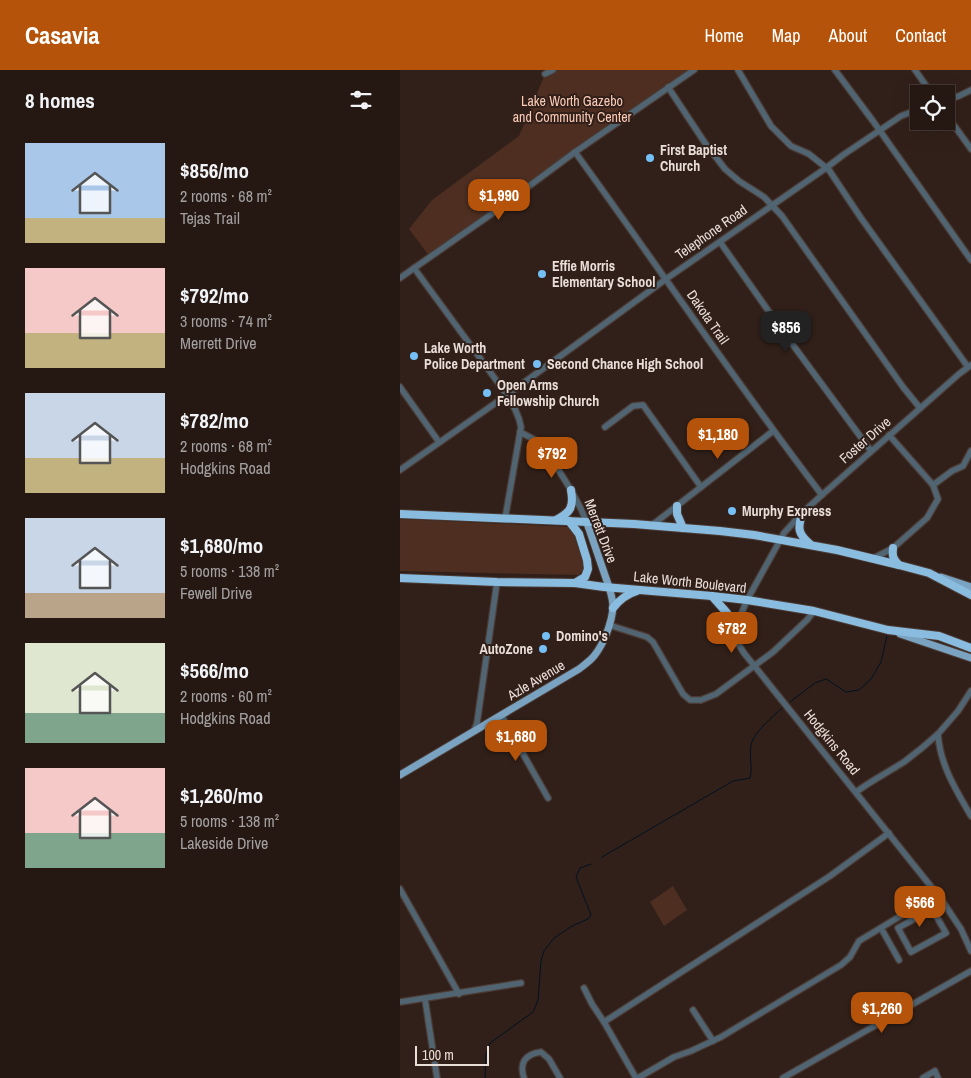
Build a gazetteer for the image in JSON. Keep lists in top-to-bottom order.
{
  "streets": {
    "highway": ["Lake Worth Boulevard"],
    "main road": ["Merrett Drive", "Azle Avenue"],
    "street": [
      "Telephone Road",
      "Dakota Trail",
      "Foster Drive",
      "Hodgkins Road"
    ]
  },
  "crossings": [
    ["Telephone Road", "Dakota Trail"],
    ["Dakota Trail", "Foster Drive"],
    ["Merrett Drive", "Lake Worth Boulevard"],
    ["Merrett Drive", "Azle Avenue"],
    ["Lake Worth Boulevard", "Azle Avenue"]
  ],
  "parks": ["Lake Worth Gazebo and Community Center"],
  "places": [
    "First Baptist Church",
    "Effie Morris Elementary School",
    "Lake Worth Police Department",
    "Second Chance High School",
    "Open Arms Fellowship Church",
    "Murphy Express",
    "Domino's",
    "AutoZone"
  ],
  "scale_bar": "100 m",
  "page": {
    "header": "Casavia",
    "nav": [
      "Home",
      "Map",
      "About",
      "Contact"
    ],
    "heading": "8 homes",
    "list": [
      {
        "name": "$856/mo",
        "note": "2 rooms · 68 m² · Tejas Trail"
      },
      {
        "name": "$792/mo",
        "note": "3 rooms · 74 m² · Merrett Drive"
      },
      {
        "name": "$782/mo",
        "note": "2 rooms · 68 m² · Hodgkins Road"
      },
      {
        "name": "$1,680/mo",
        "note": "5 rooms · 138 m² · Fewell Drive"
      },
      {
        "name": "$566/mo",
        "note": "2 rooms · 60 m² · Hodgkins Road"
      },
      {
        "name": "$1,260/mo",
        "note": "5 rooms · 138 m² · Lakeside Drive"
      }
    ],
    "price": [
      "$1,990",
      "$856",
      "$1,180",
      "$792",
      "$782",
      "$1,680",
      "$566",
      "$1,260"
    ],
    "scale": "100 m"
  }
}
